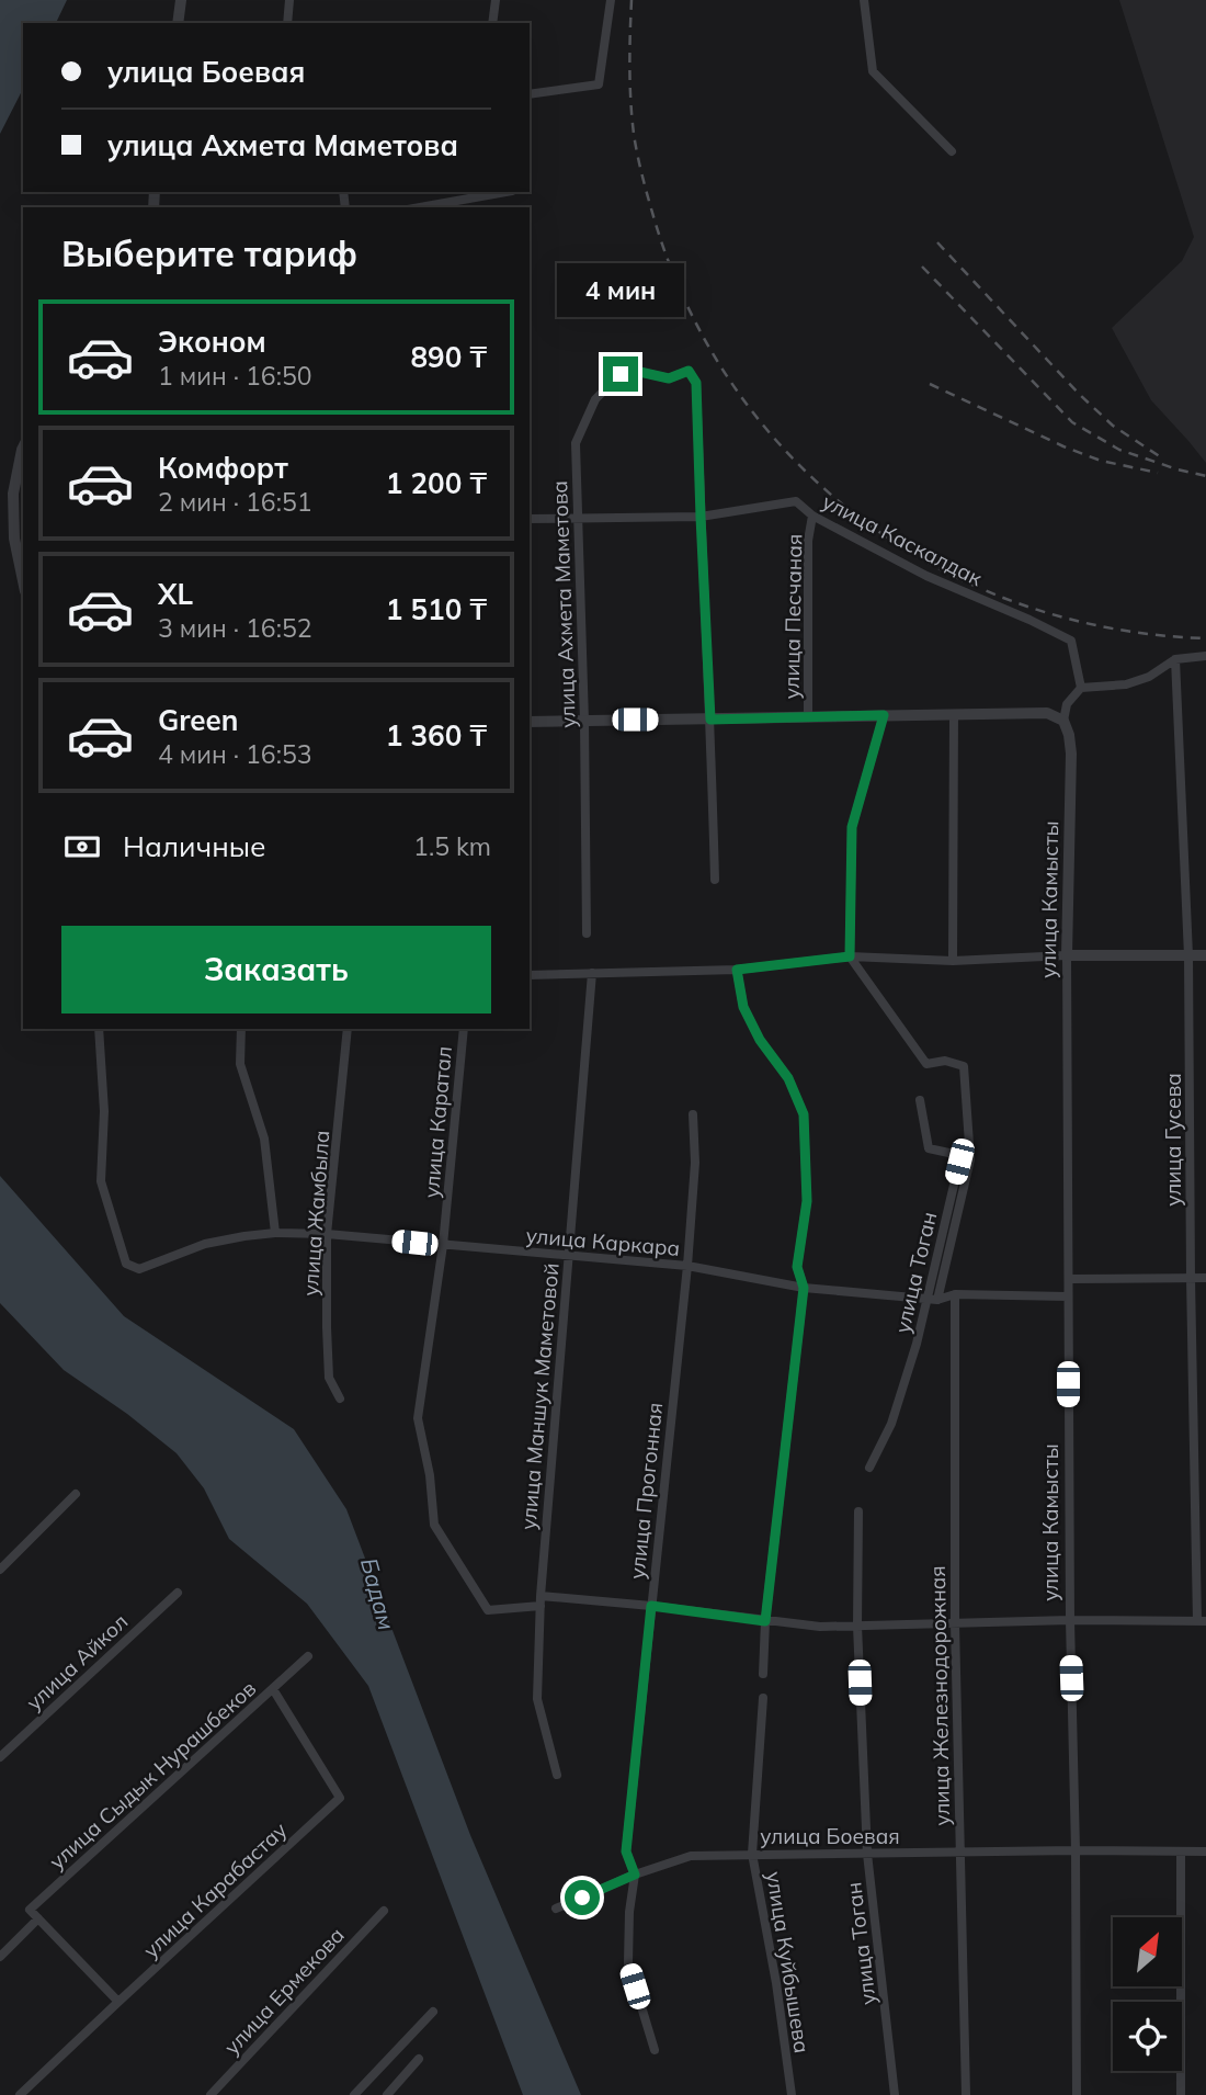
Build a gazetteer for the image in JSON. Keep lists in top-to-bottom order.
{
  "streets": {
    "street": [
      "улица Каскалдак",
      "улица Ахмета Маметова",
      "улица Песчаная",
      "улица Камысты",
      "улица Каратал",
      "улица Гусева",
      "улица Жамбыла",
      "улица Каркара",
      "улица Тоган",
      "улица Маншук Маметовой",
      "улица Прогонная",
      "улица Айкол",
      "улица Железнодорожная",
      "улица Сыдык Нурашбеков",
      "улица Боевая",
      "улица Карабастау",
      "улица Куйбышева",
      "улица Ермекова"
    ]
  },
  "crossings": [
    ["улица Каскалдак", "улица Ахмета Маметова"],
    ["улица Каскалдак", "улица Песчаная"],
    ["улица Камысты", "улица Каркара"],
    ["улица Камысты", "улица Боевая"],
    ["улица Каратал", "улица Каркара"],
    ["улица Каратал", "улица Маншук Маметовой"],
    ["улица Жамбыла", "улица Каркара"],
    ["улица Каркара", "улица Тоган"],
    ["улица Каркара", "улица Маншук Маметовой"],
    ["улица Каркара", "улица Прогонная"],
    ["улица Каркара", "улица Железнодорожная"],
    ["улица Тоган", "улица Боевая"],
    ["улица Прогонная", "улица Боевая"],
    ["улица Железнодорожная", "улица Боевая"],
    ["улица Сыдык Нурашбеков", "улица Карабастау"],
    ["улица Боевая", "улица Куйбышева"]
  ],
  "water": ["Бадам"],
  "north": "top right",
  "page": {
    "banner": ["улица Боевая", "улица Ахмета Маметова"],
    "heading": "Выберите тариф",
    "bubble": "4 мин",
    "list": [
      {
        "name": "Эконом",
        "note": "1 мин · 16:50",
        "value": "890 ₸"
      },
      {
        "name": "Комфорт",
        "note": "2 мин · 16:51",
        "value": "1 200 ₸"
      },
      {
        "name": "XL",
        "note": "3 мин · 16:52",
        "value": "1 510 ₸"
      },
      {
        "name": "Green",
        "note": "4 мин · 16:53",
        "value": "1 360 ₸"
      }
    ],
    "pay": ["Наличные", "1.5 km"],
    "buttons": "Заказать"
  }
}
